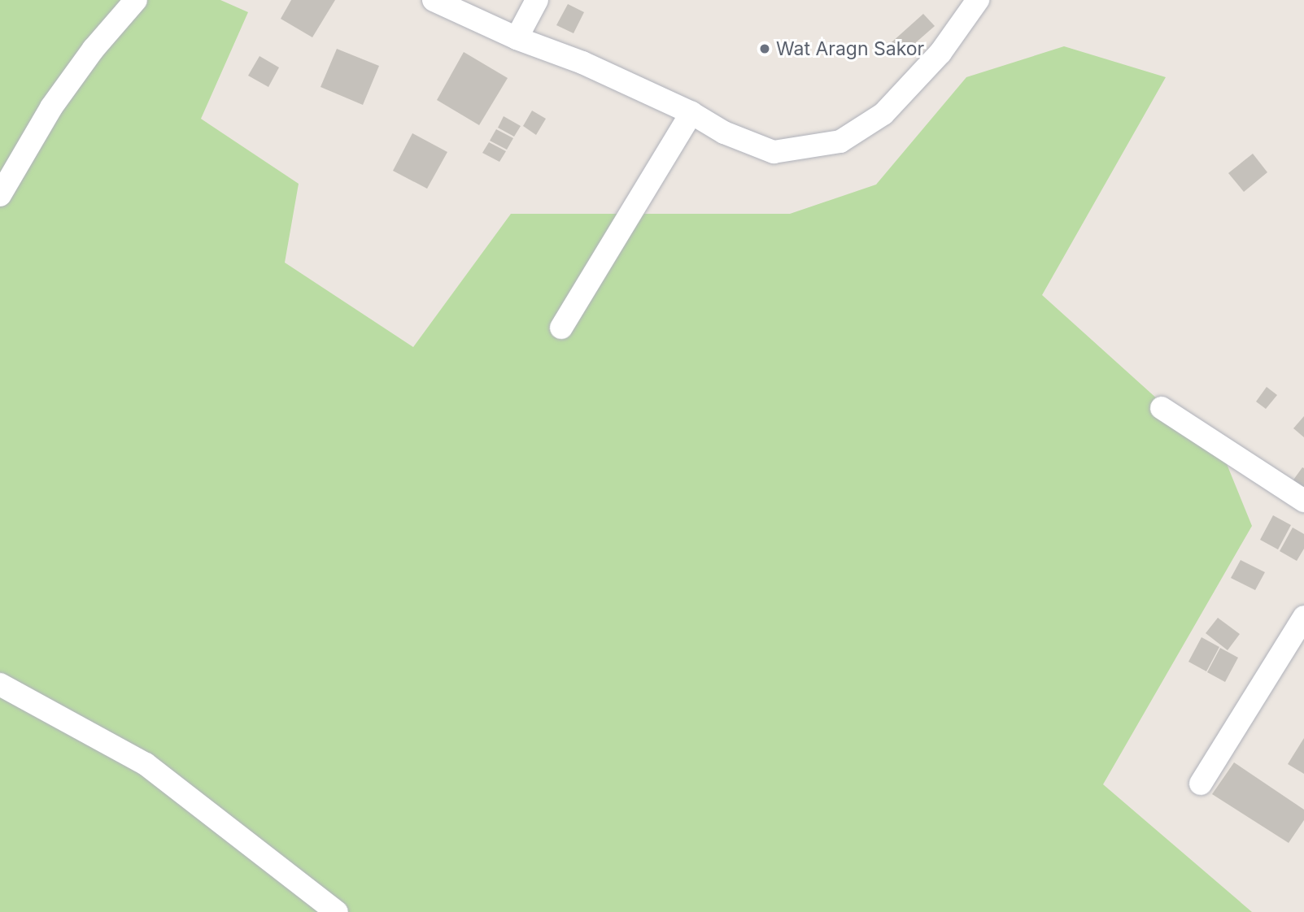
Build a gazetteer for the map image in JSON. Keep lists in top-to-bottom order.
{
  "places": ["Wat Aragn Sakor"]
}
